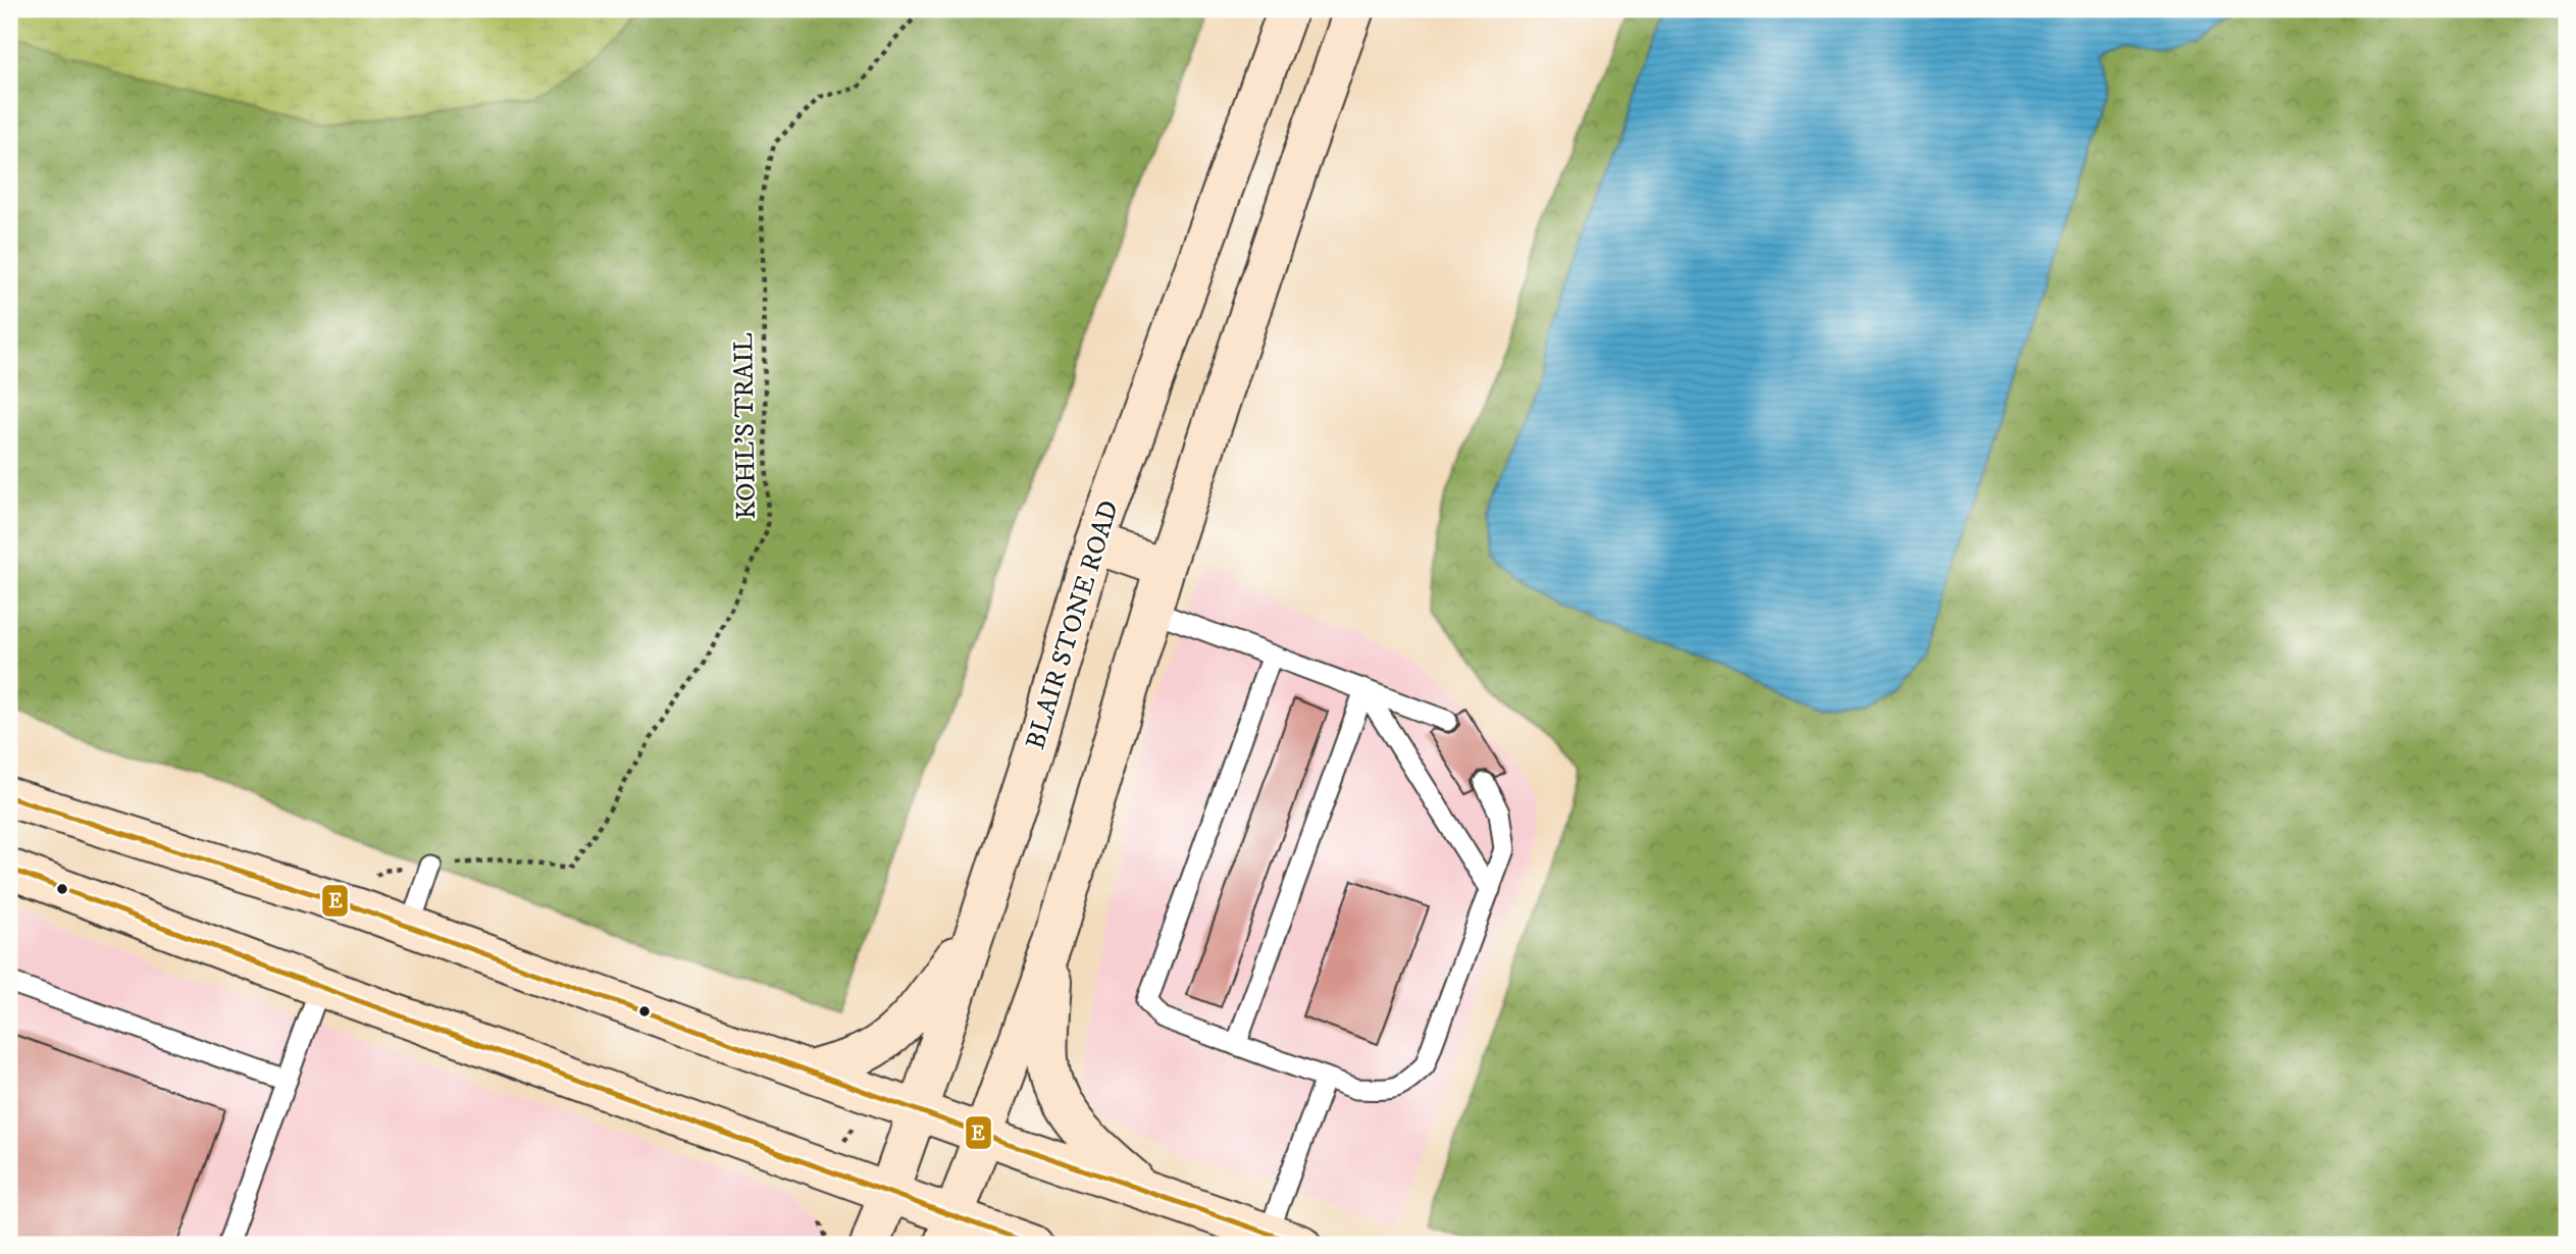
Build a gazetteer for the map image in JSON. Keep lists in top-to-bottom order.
{
  "streets": {
    "main road": ["BLAIR STONE ROAD"],
    "path": ["KOHL'S TRAIL"]
  },
  "lines": ["transit line E"]
}
